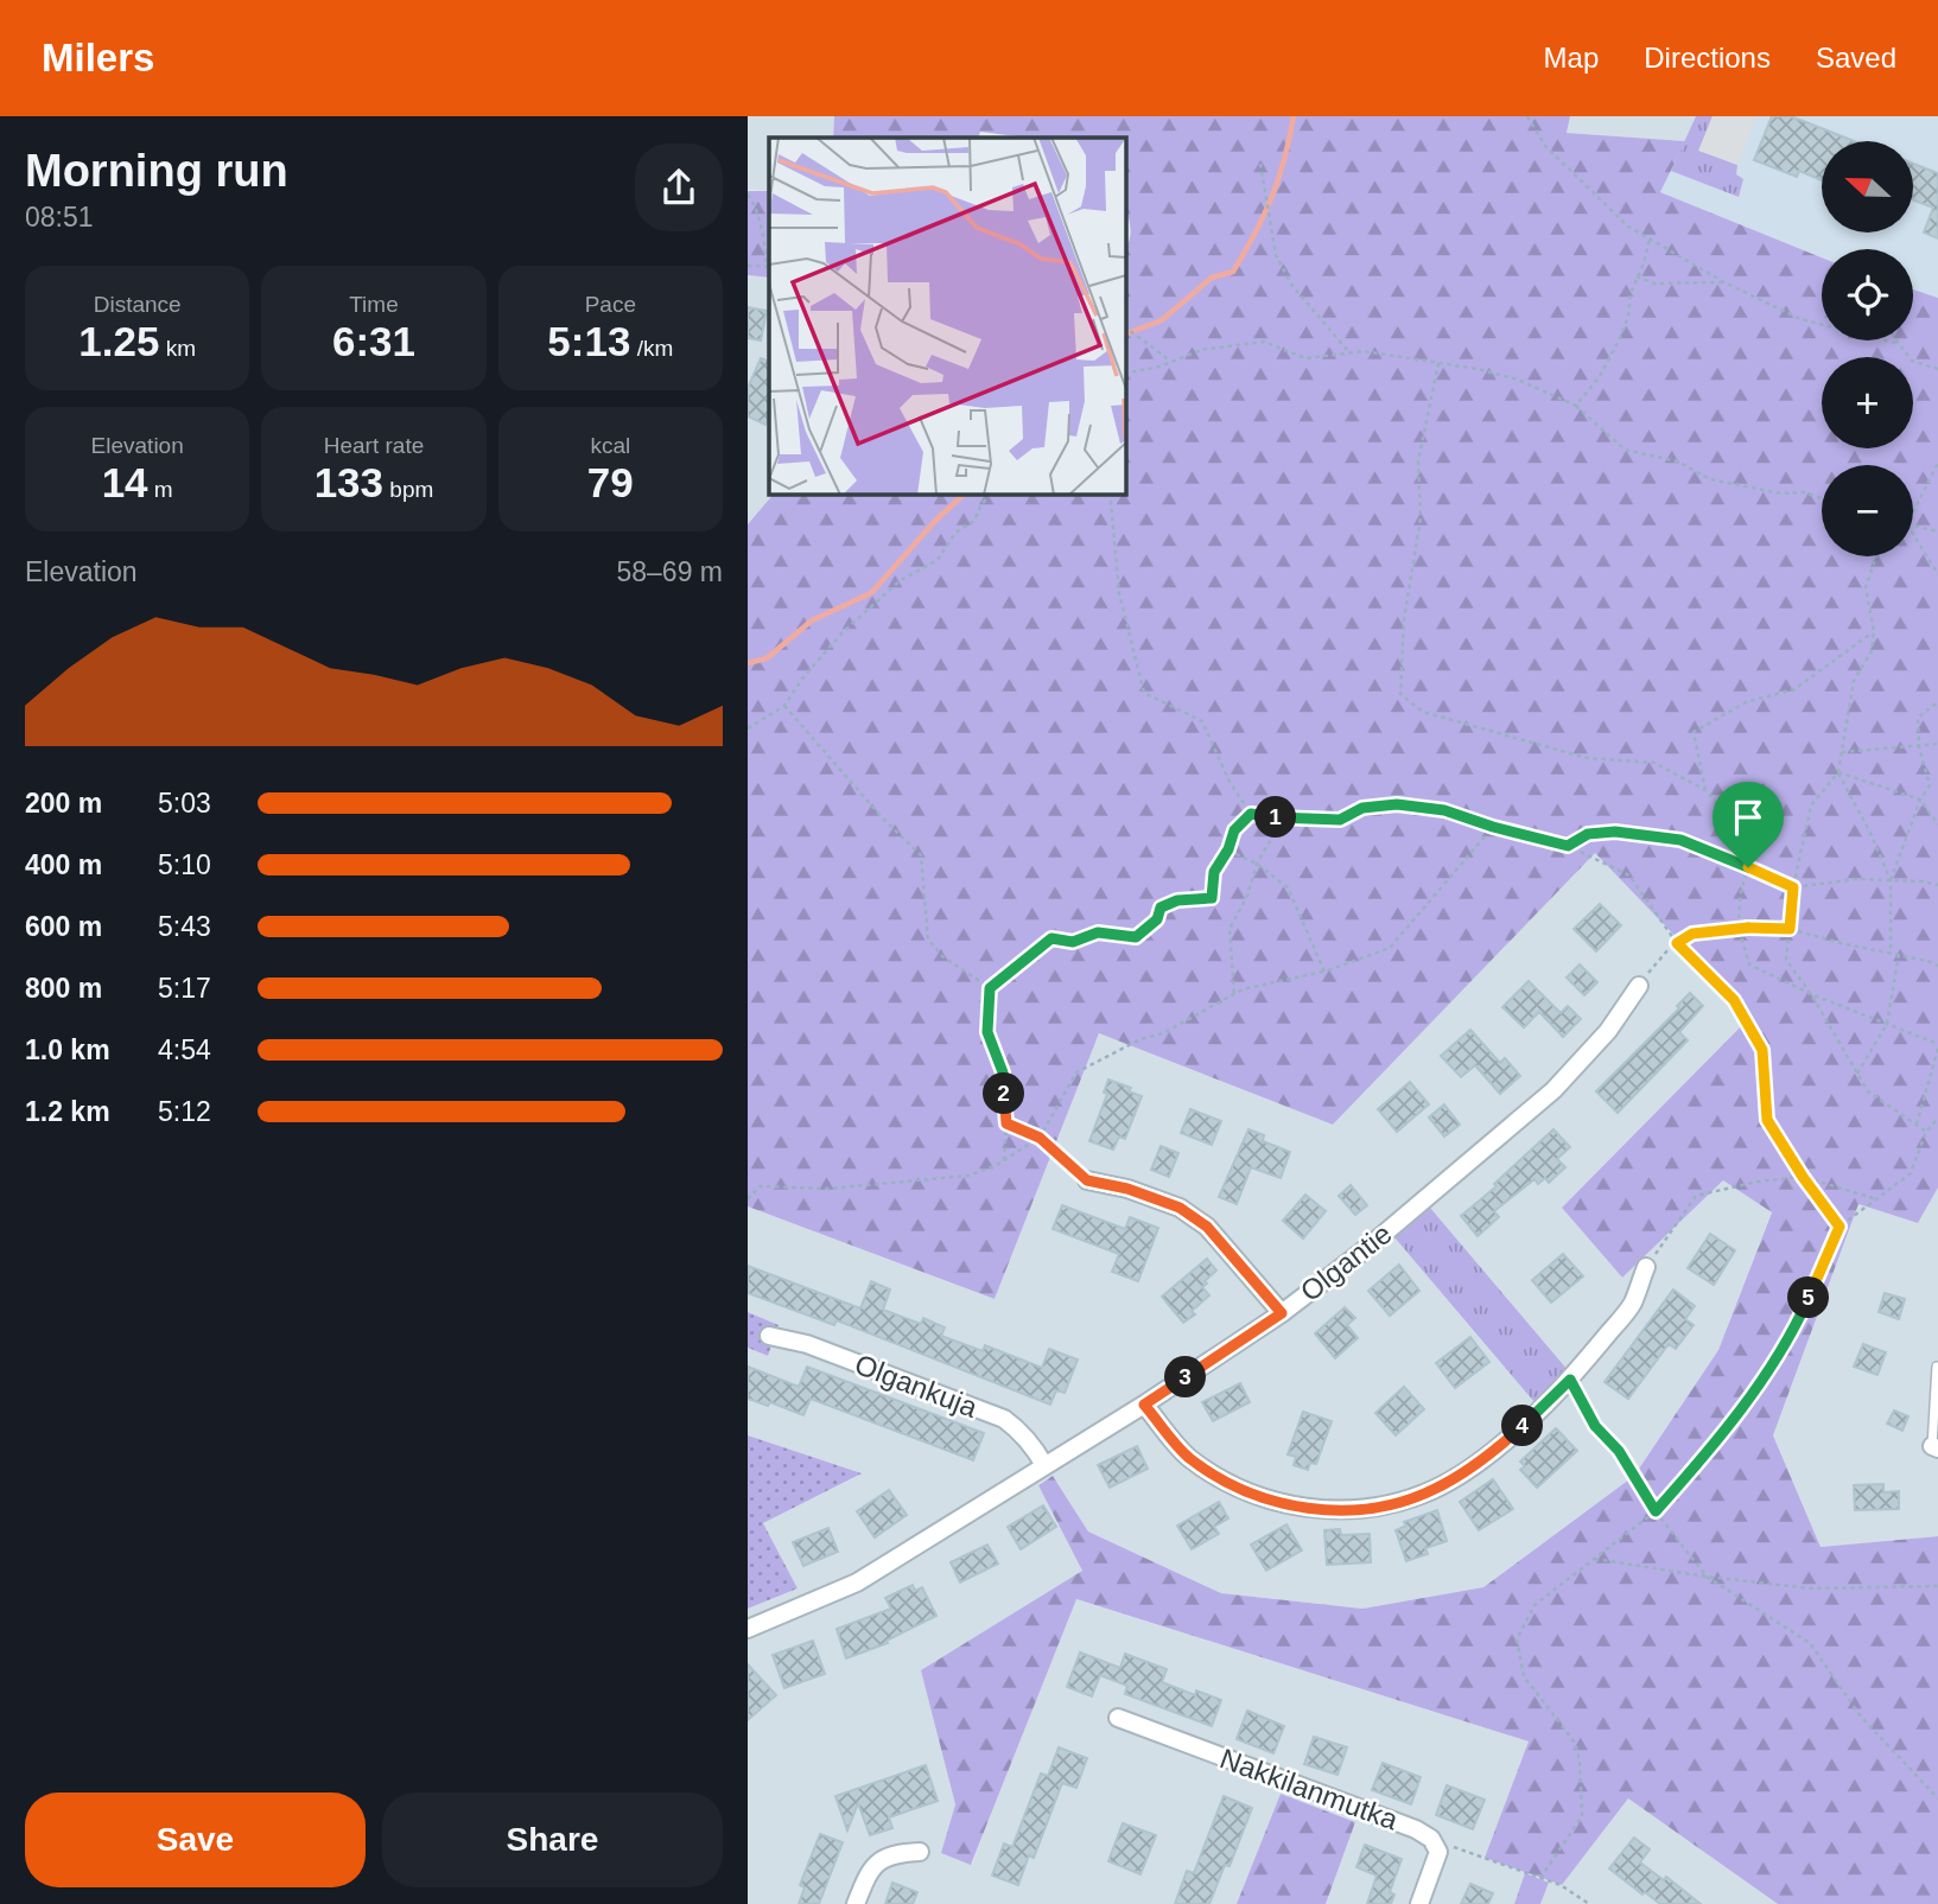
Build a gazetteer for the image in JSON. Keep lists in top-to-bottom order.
{
  "streets": {
    "street": ["Olgantie", "Olgankuja", "Nakkilanmutka"]
  },
  "crossings": [
    ["Olgantie", "Olgankuja"]
  ],
  "north": "left",
  "page": {
    "header": "Milers",
    "nav": ["Map", "Directions", "Saved"],
    "heading": ["Morning run", "08:51"],
    "map_buttons": ["+", "−"],
    "stats": [
      ["Distance", "1.25 km"],
      ["Time", "6:31"],
      ["Pace", "5:13 /km"],
      ["Elevation", "14 m"],
      ["Heart rate", "133 bpm"],
      ["kcal", "79"]
    ],
    "chart": ["Elevation", "58–69 m"],
    "list": [
      {
        "name": "200 m",
        "note": "5:03"
      },
      {
        "name": "400 m",
        "note": "5:10"
      },
      {
        "name": "600 m",
        "note": "5:43"
      },
      {
        "name": "800 m",
        "note": "5:17"
      },
      {
        "name": "1.0 km",
        "note": "4:54"
      },
      {
        "name": "1.2 km",
        "note": "5:12"
      }
    ],
    "pins": [
      "1",
      "2",
      "5",
      "3",
      "4"
    ],
    "buttons": ["Save", "Share"]
  }
}
